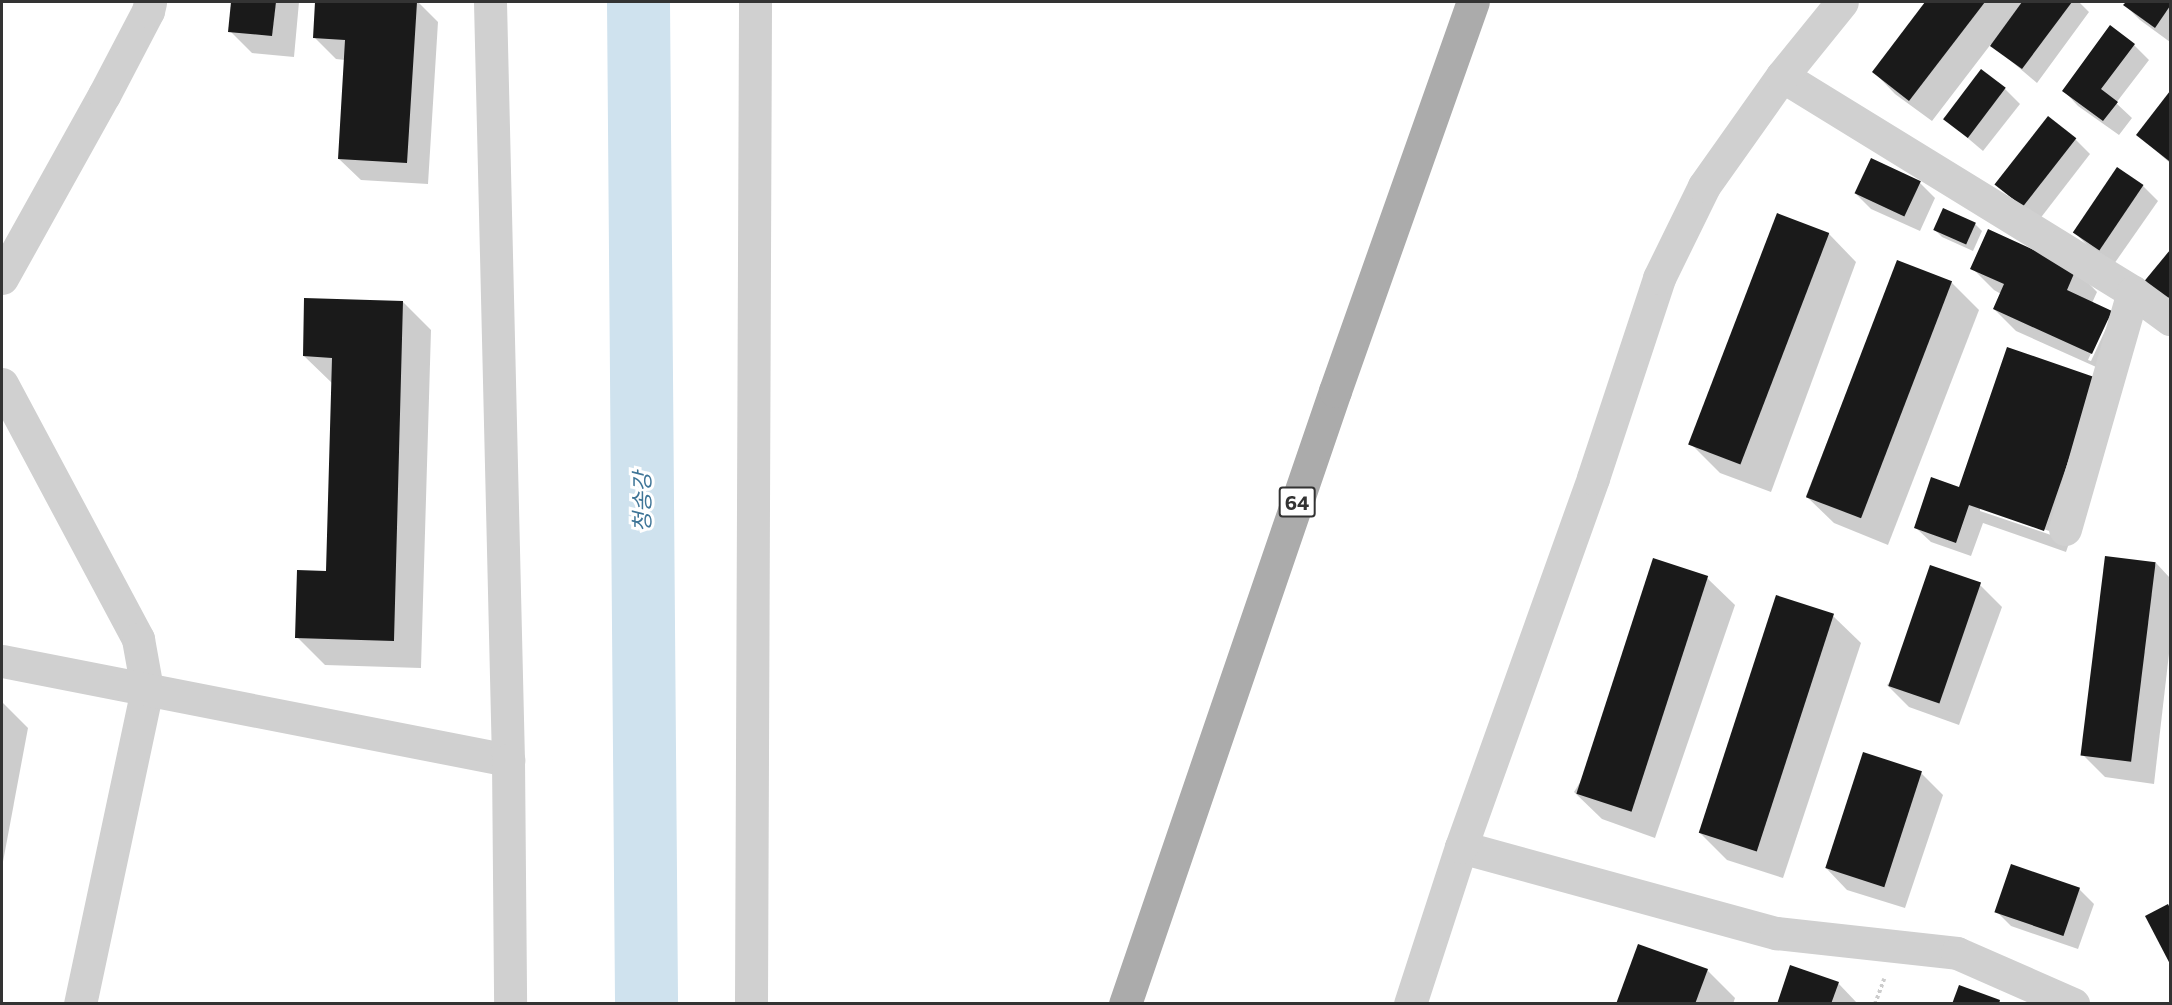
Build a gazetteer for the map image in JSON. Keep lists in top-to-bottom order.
{
  "streets": {
    "main road": ["64"]
  },
  "water": ["청송강"]
}
